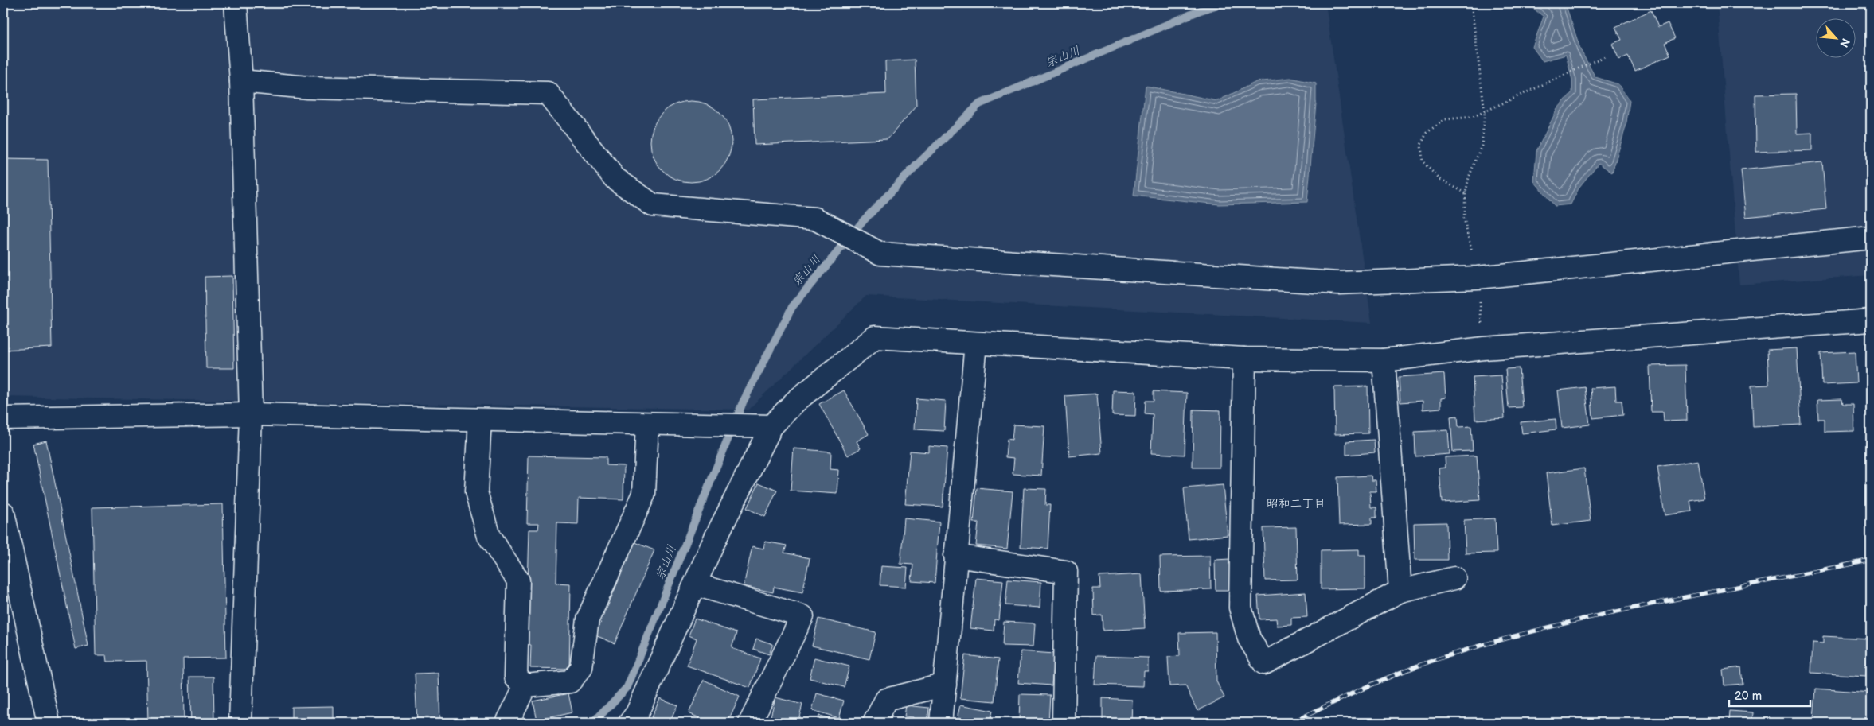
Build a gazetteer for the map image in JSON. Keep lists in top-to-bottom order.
{
  "districts": ["昭和二丁目"],
  "water": ["宗山川"],
  "scale_bar": "20 m",
  "north": "bottom right"
}
